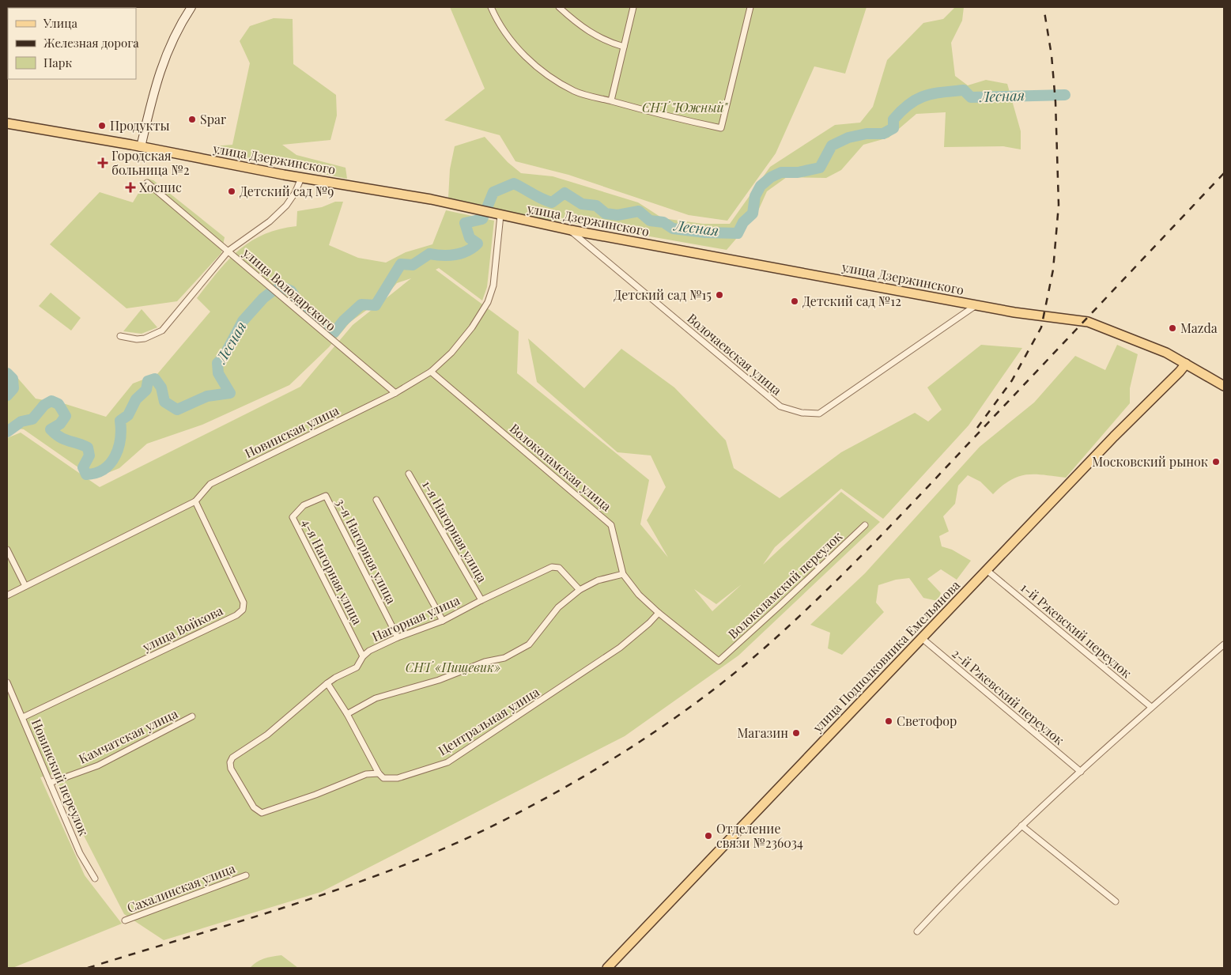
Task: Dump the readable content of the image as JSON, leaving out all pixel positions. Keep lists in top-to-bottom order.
{
  "streets": {
    "main road": ["улица Дзержинского", "улица Подполковника Емельянова"],
    "street": [
      "улица Володарского",
      "Волочаевская улица",
      "Новинская улица",
      "Волоколамская улица",
      "1-я Нагорная улица",
      "3-я Нагорная улица",
      "4-я Нагорная улица",
      "Волоколамский переулок",
      "Нагорная улица",
      "улица Войкова",
      "1-й Ржевский переулок",
      "2-й Ржевский переулок",
      "Центральная улица",
      "Камчатская улица",
      "Новинский переулок",
      "Сахалинская улица"
    ]
  },
  "crossings": [
    ["улица Дзержинского", "Волочаевская улица"],
    ["улица Дзержинского", "Новинская улица"],
    ["улица Дзержинского", "улица Подполковника Емельянова"],
    ["улица Володарского", "Новинская улица"],
    ["Новинская улица", "Волоколамская улица"],
    ["Новинская улица", "улица Войкова"],
    ["Волоколамская улица", "Волоколамский переулок"],
    ["Волоколамская улица", "Центральная улица"],
    ["1-я Нагорная улица", "Нагорная улица"],
    ["3-я Нагорная улица", "4-я Нагорная улица"],
    ["3-я Нагорная улица", "Нагорная улица"],
    ["4-я Нагорная улица", "Нагорная улица"],
    ["Нагорная улица", "Центральная улица"],
    ["улица Войкова", "Новинский переулок"],
    ["1-й Ржевский переулок", "улица Подполковника Емельянова"],
    ["улица Подполковника Емельянова", "2-й Ржевский переулок"],
    ["Камчатская улица", "Новинский переулок"]
  ],
  "water": ["Лесная"],
  "parks": ["СНТ \"Южный\"", "СНТ «Пищевик»"],
  "places": {
    "other": [
      "Spar",
      "Продукты",
      "Детский сад №9",
      "Детский сад №15",
      "Детский сад №12",
      "Mazda",
      "Московский рынок",
      "Светофор",
      "Магазин",
      "Отделение связи №236034"
    ],
    "health": ["Городская больница №2", "Хоспис"]
  },
  "legend": ["Улица", "Железная дорога", "Парк"]
}
